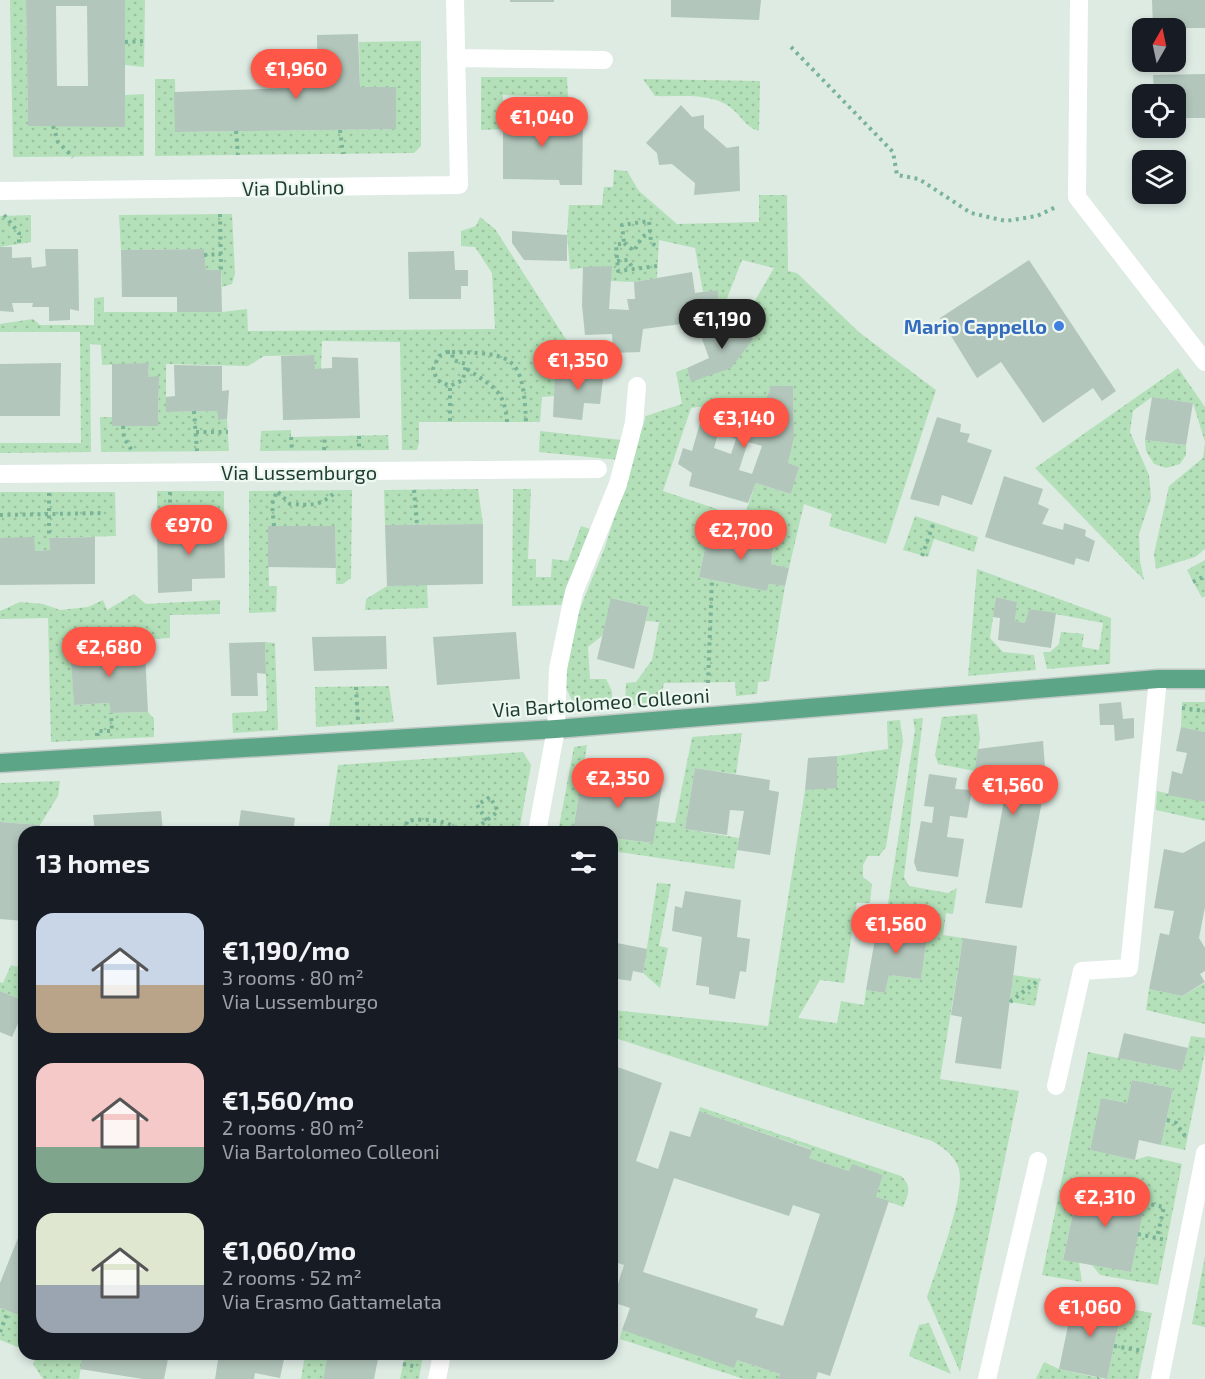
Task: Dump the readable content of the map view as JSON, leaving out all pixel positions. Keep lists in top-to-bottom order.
{
  "streets": {
    "main road": ["Via Bartolomeo Colleoni"],
    "street": ["Via Dublino", "Via Lussemburgo"]
  },
  "places": ["Mario Cappello"],
  "north": "top",
  "page": {
    "price": [
      "€1,960",
      "€1,040",
      "€1,190",
      "€1,350",
      "€3,140",
      "€970",
      "€2,700",
      "€2,680",
      "€2,350",
      "€1,560",
      "€1,560",
      "€2,310",
      "€1,060"
    ],
    "heading": "13 homes",
    "list": [
      {
        "name": "€1,190/mo",
        "note": "3 rooms · 80 m² · Via Lussemburgo"
      },
      {
        "name": "€1,560/mo",
        "note": "2 rooms · 80 m² · Via Bartolomeo Colleoni"
      },
      {
        "name": "€1,060/mo",
        "note": "2 rooms · 52 m² · Via Erasmo Gattamelata"
      }
    ]
  }
}
